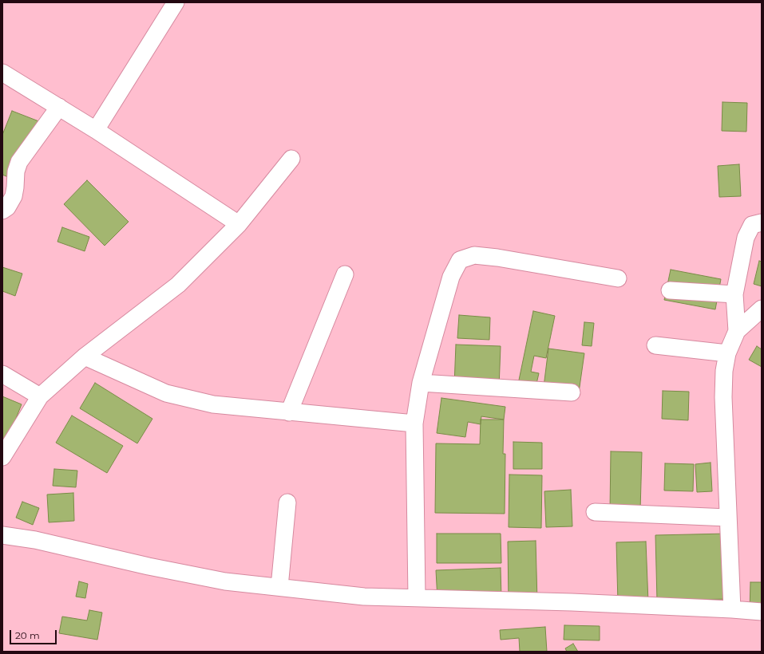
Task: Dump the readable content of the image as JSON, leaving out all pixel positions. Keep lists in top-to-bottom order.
{
  "scale_bar": "20 m"
}
